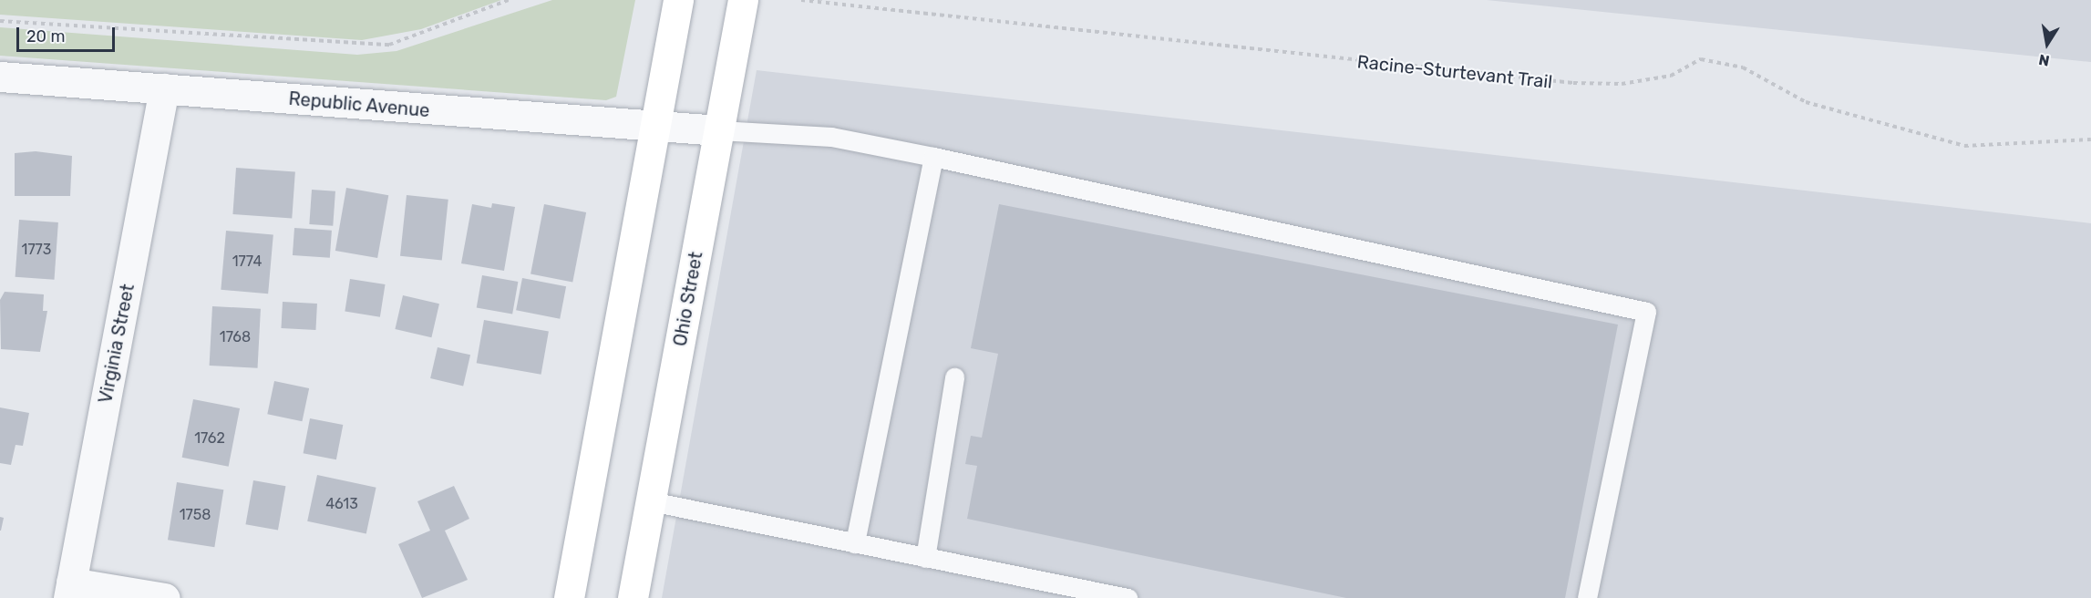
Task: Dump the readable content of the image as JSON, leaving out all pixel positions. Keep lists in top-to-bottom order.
{
  "streets": {
    "street": ["Republic Avenue", "Ohio Street", "Virginia Street"],
    "path": ["Racine-Sturtevant Trail"]
  },
  "crossings": [
    ["Republic Avenue", "Ohio Street"],
    ["Republic Avenue", "Virginia Street"]
  ],
  "house_numbers": [
    "1773",
    "1774",
    "1768",
    "1762",
    "4613",
    "1758"
  ],
  "scale_bar": "20 m",
  "north": "bottom"
}
